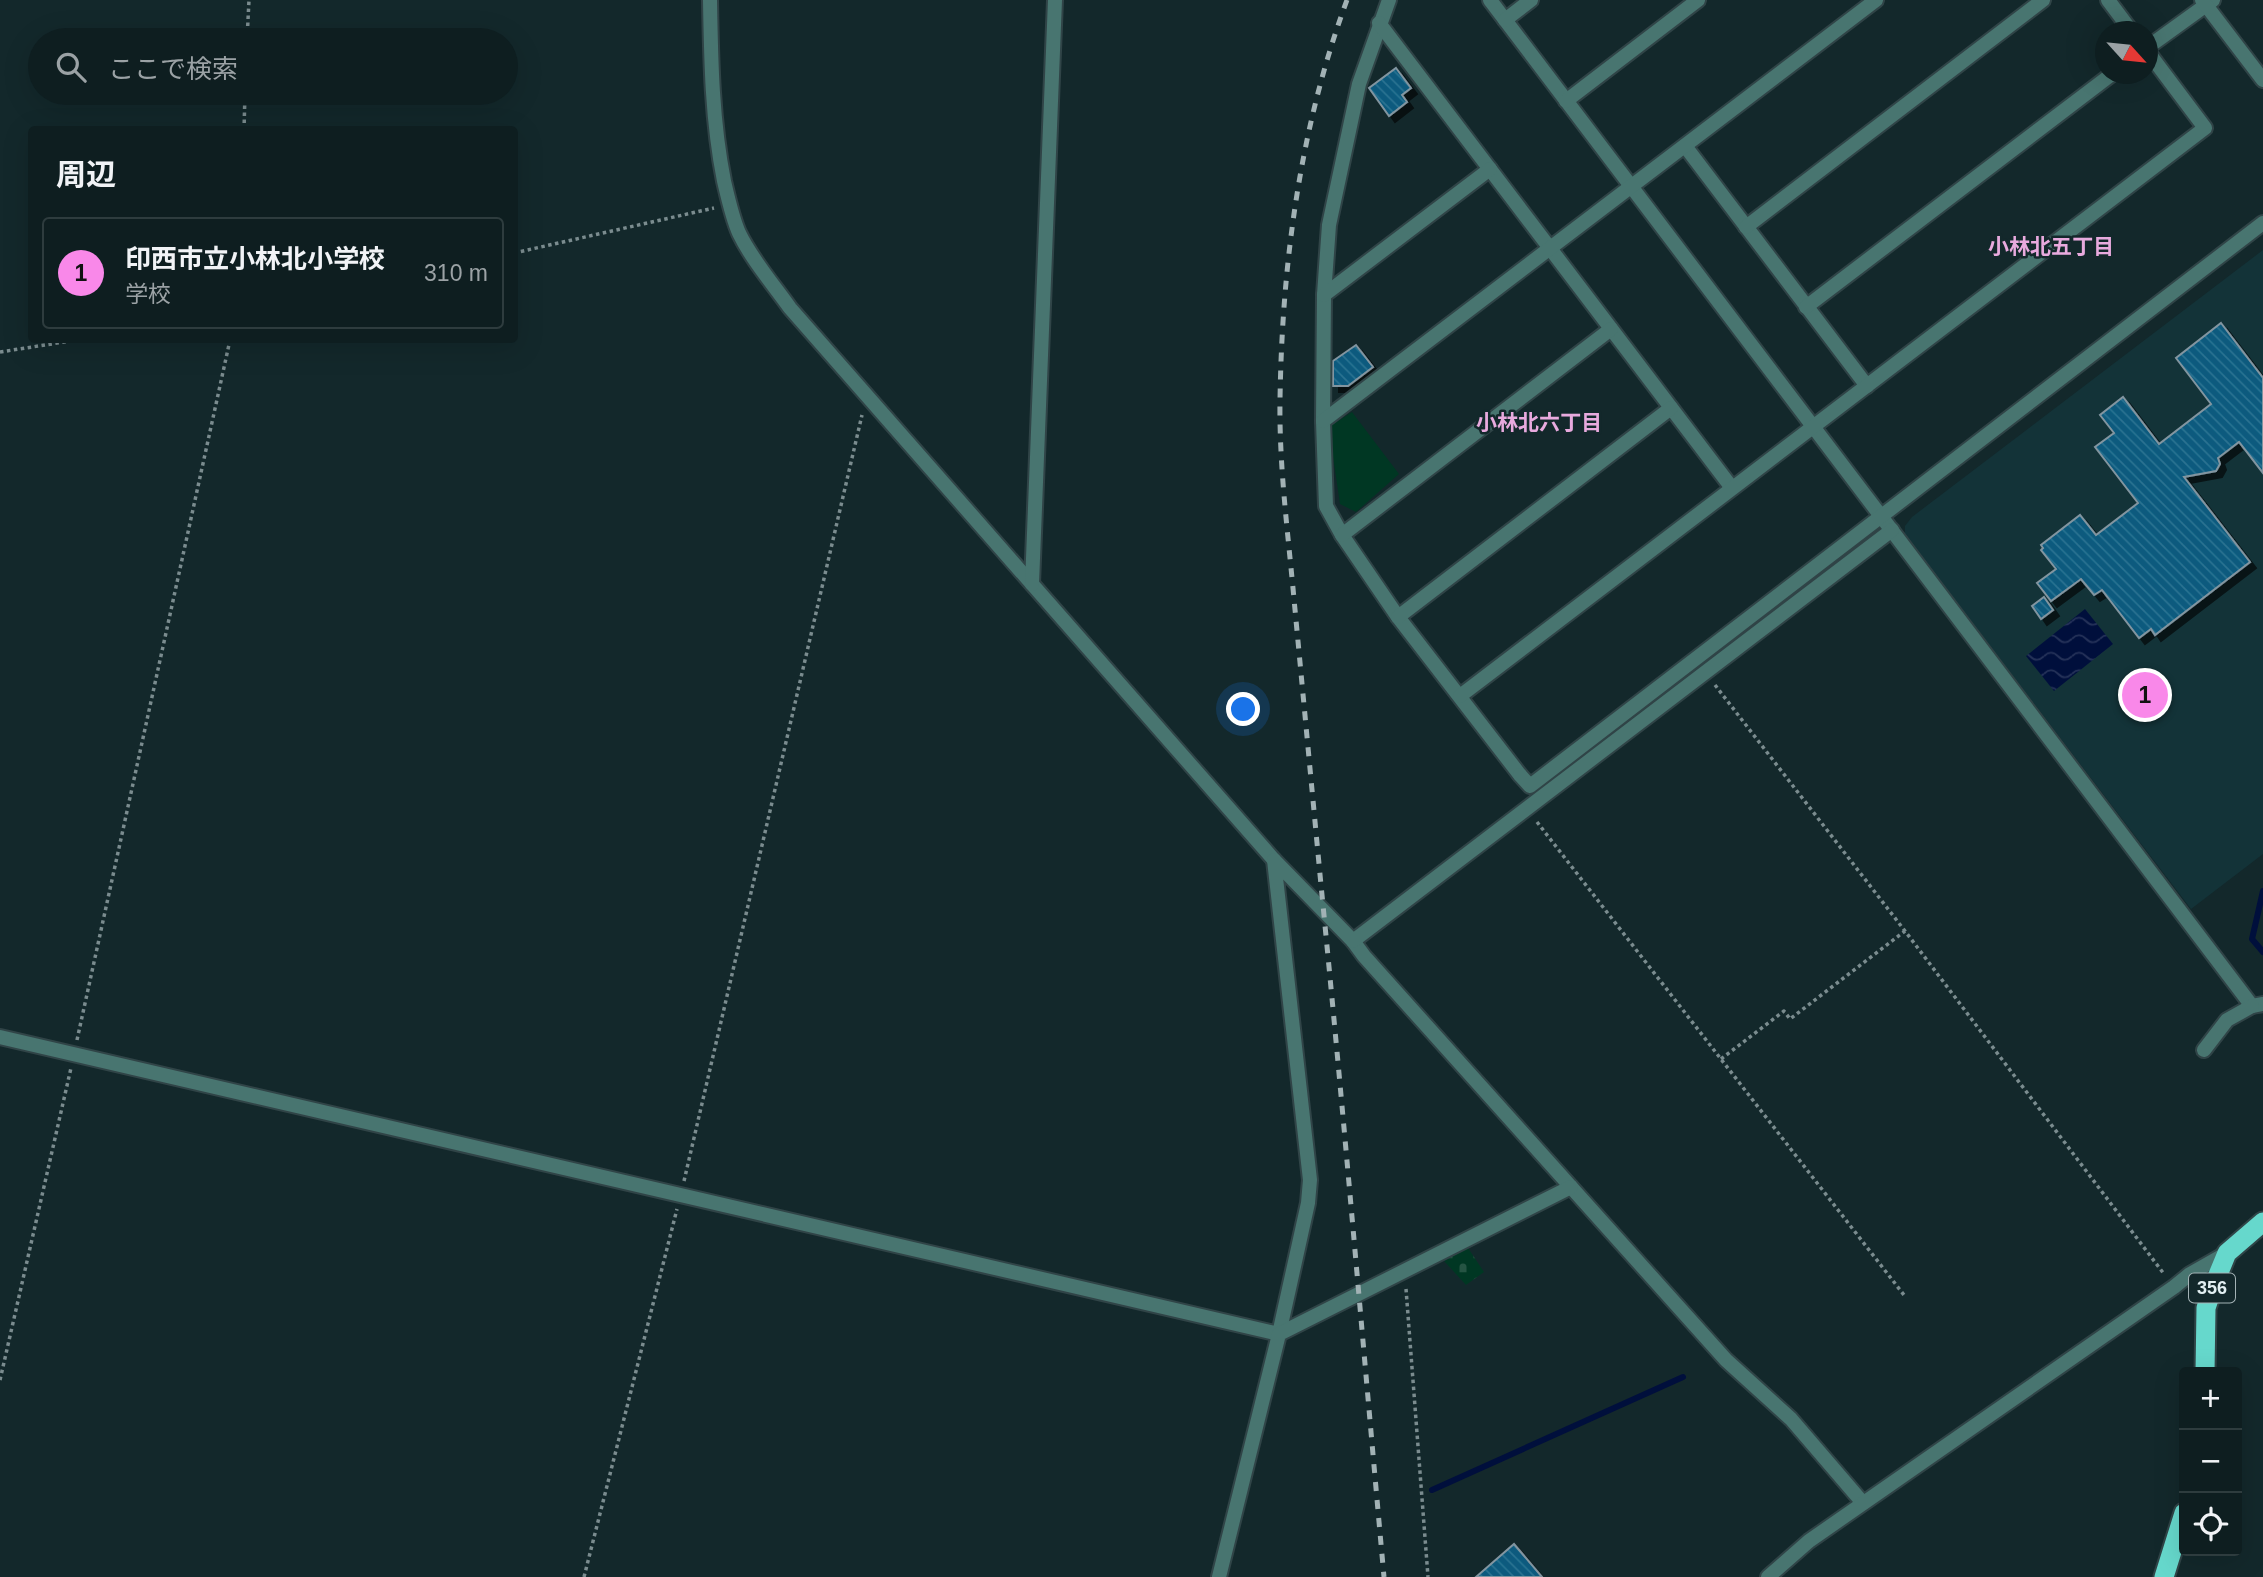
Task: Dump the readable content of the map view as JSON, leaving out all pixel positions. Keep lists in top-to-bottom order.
{
  "streets": {
    "highway": ["356"]
  },
  "districts": ["小林北五丁目", "小林北六丁目"],
  "north": "bottom right",
  "page": {
    "search": "ここで検索",
    "heading": "周辺",
    "list": [
      {
        "mark": "1",
        "name": "印西市立小林北小学校",
        "note": "学校",
        "value": "310 m"
      }
    ],
    "pins": "1",
    "map_buttons": ["+", "−"]
  }
}
